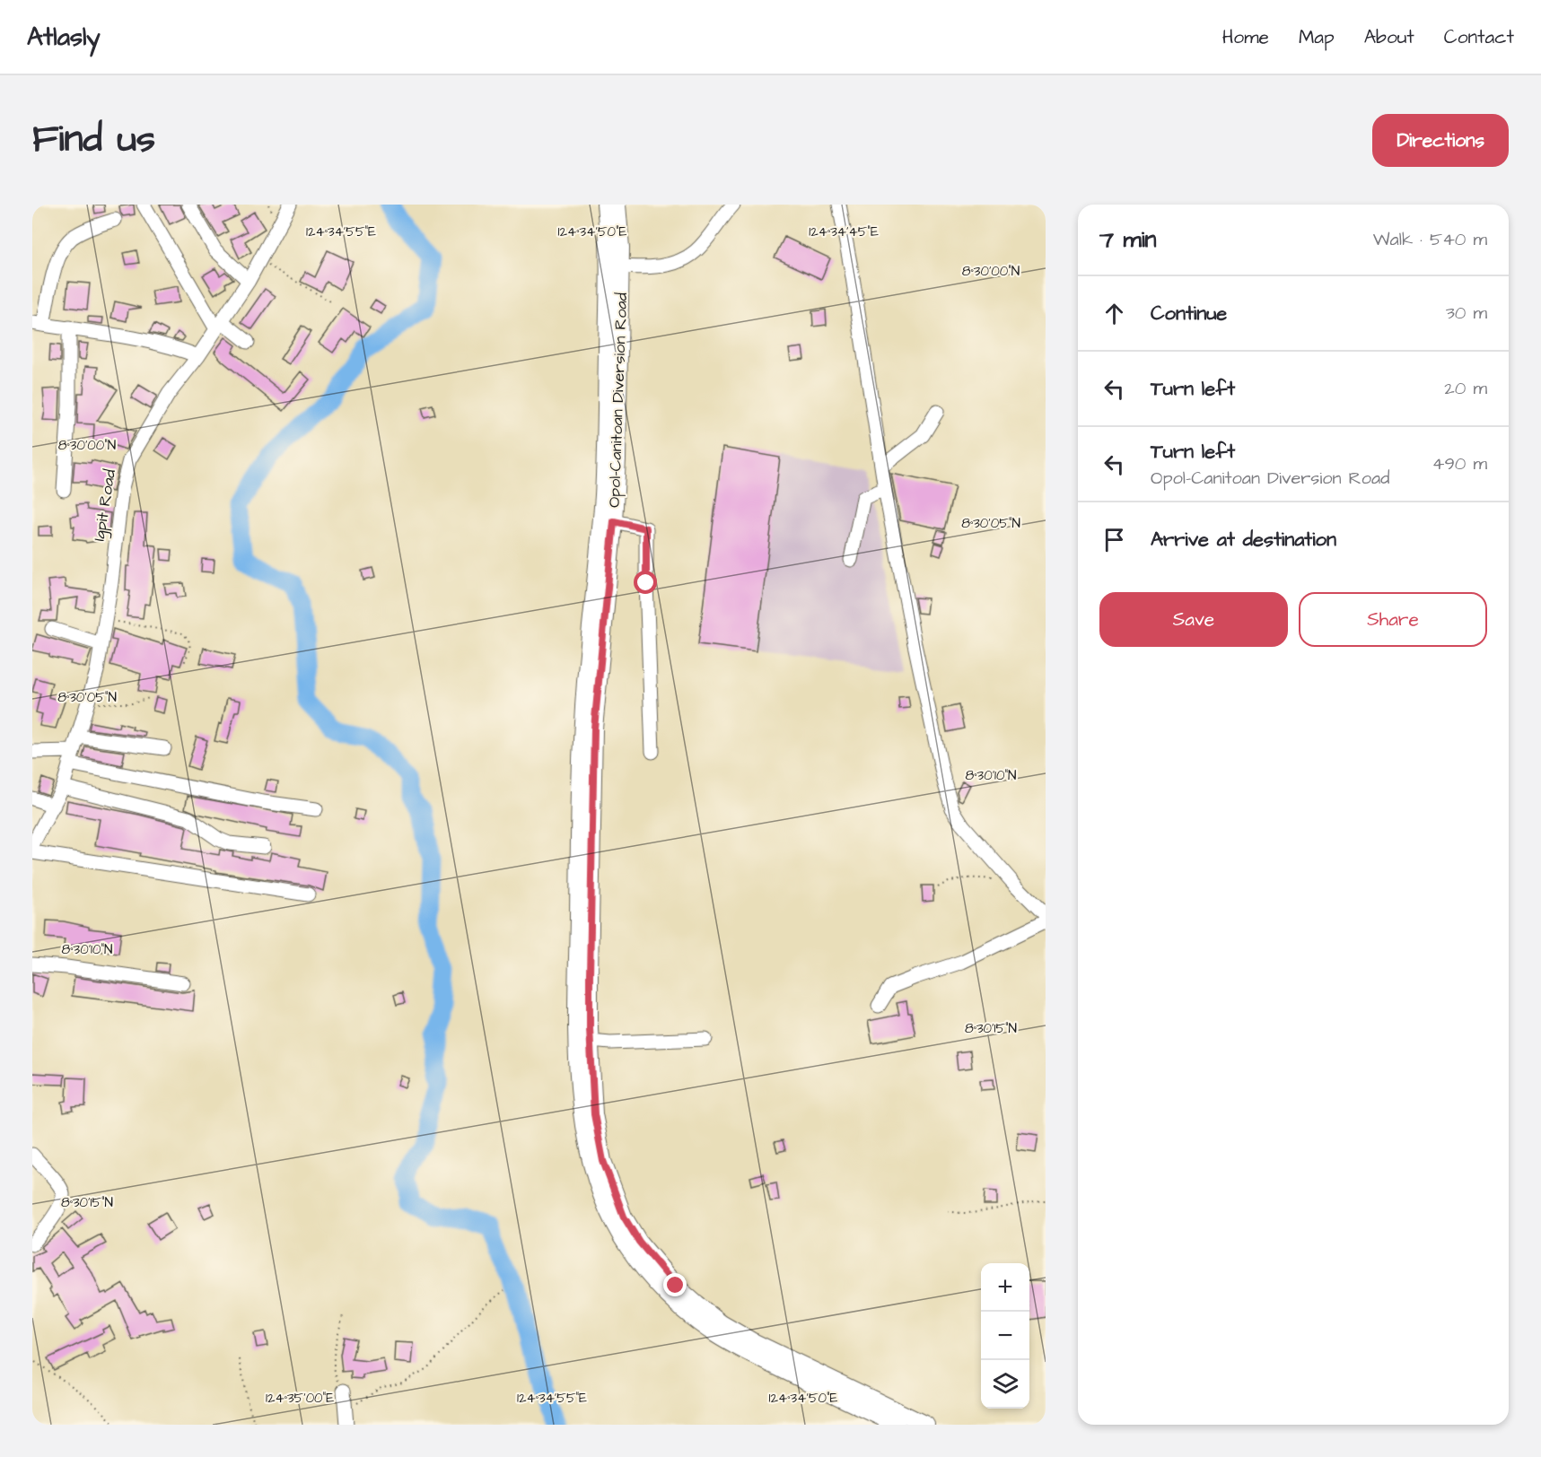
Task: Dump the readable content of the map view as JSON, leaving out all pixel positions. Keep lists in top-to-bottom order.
{
  "streets": {
    "main road": ["Opol-Canitoan Diversion Road"],
    "street": ["Igpit Road"]
  },
  "page": {
    "header": "Atlasly",
    "nav": [
      "Home",
      "Map",
      "About",
      "Contact"
    ],
    "title": "Find us",
    "buttons": [
      "Directions",
      ["Save", "Share"]
    ],
    "heading": ["7 min", "Walk · 540 m"],
    "list": [
      ["Continue", "30 m"],
      ["Turn left", "20 m"],
      ["Turn left", "Opol-Canitoan Diversion Road", "490 m"],
      "Arrive at destination"
    ],
    "map_buttons": ["+", "−"]
  },
  "coordinates": [
    "124°34'55\"E",
    "124°34'50\"E",
    "124°34'45\"E",
    "8°30'00\"N",
    "8°30'05\"N",
    "8°30'10\"N",
    "8°30'15\"N",
    "124°35'00\"E"
  ]
}
